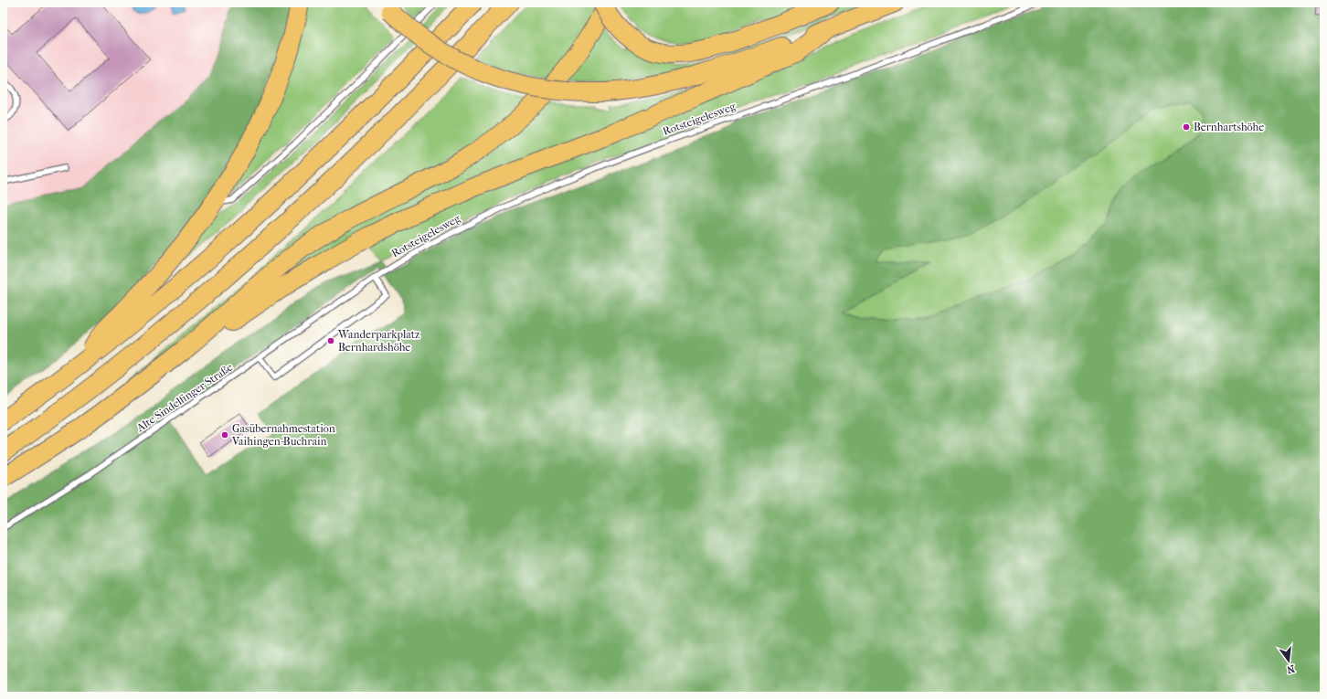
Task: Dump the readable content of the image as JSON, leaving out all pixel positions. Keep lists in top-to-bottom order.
{
  "streets": {
    "lane": ["Rotsteigelesweg", "Alte Sindelfinger Straße"]
  },
  "crossings": [
    ["Rotsteigelesweg", "Alte Sindelfinger Straße"]
  ],
  "places": ["Bernhartshöhe", "Wanderparkplatz Bernhardshöhe", "Gasübernahmestation Vaihingen-Buchrain"],
  "north": "bottom"
}
